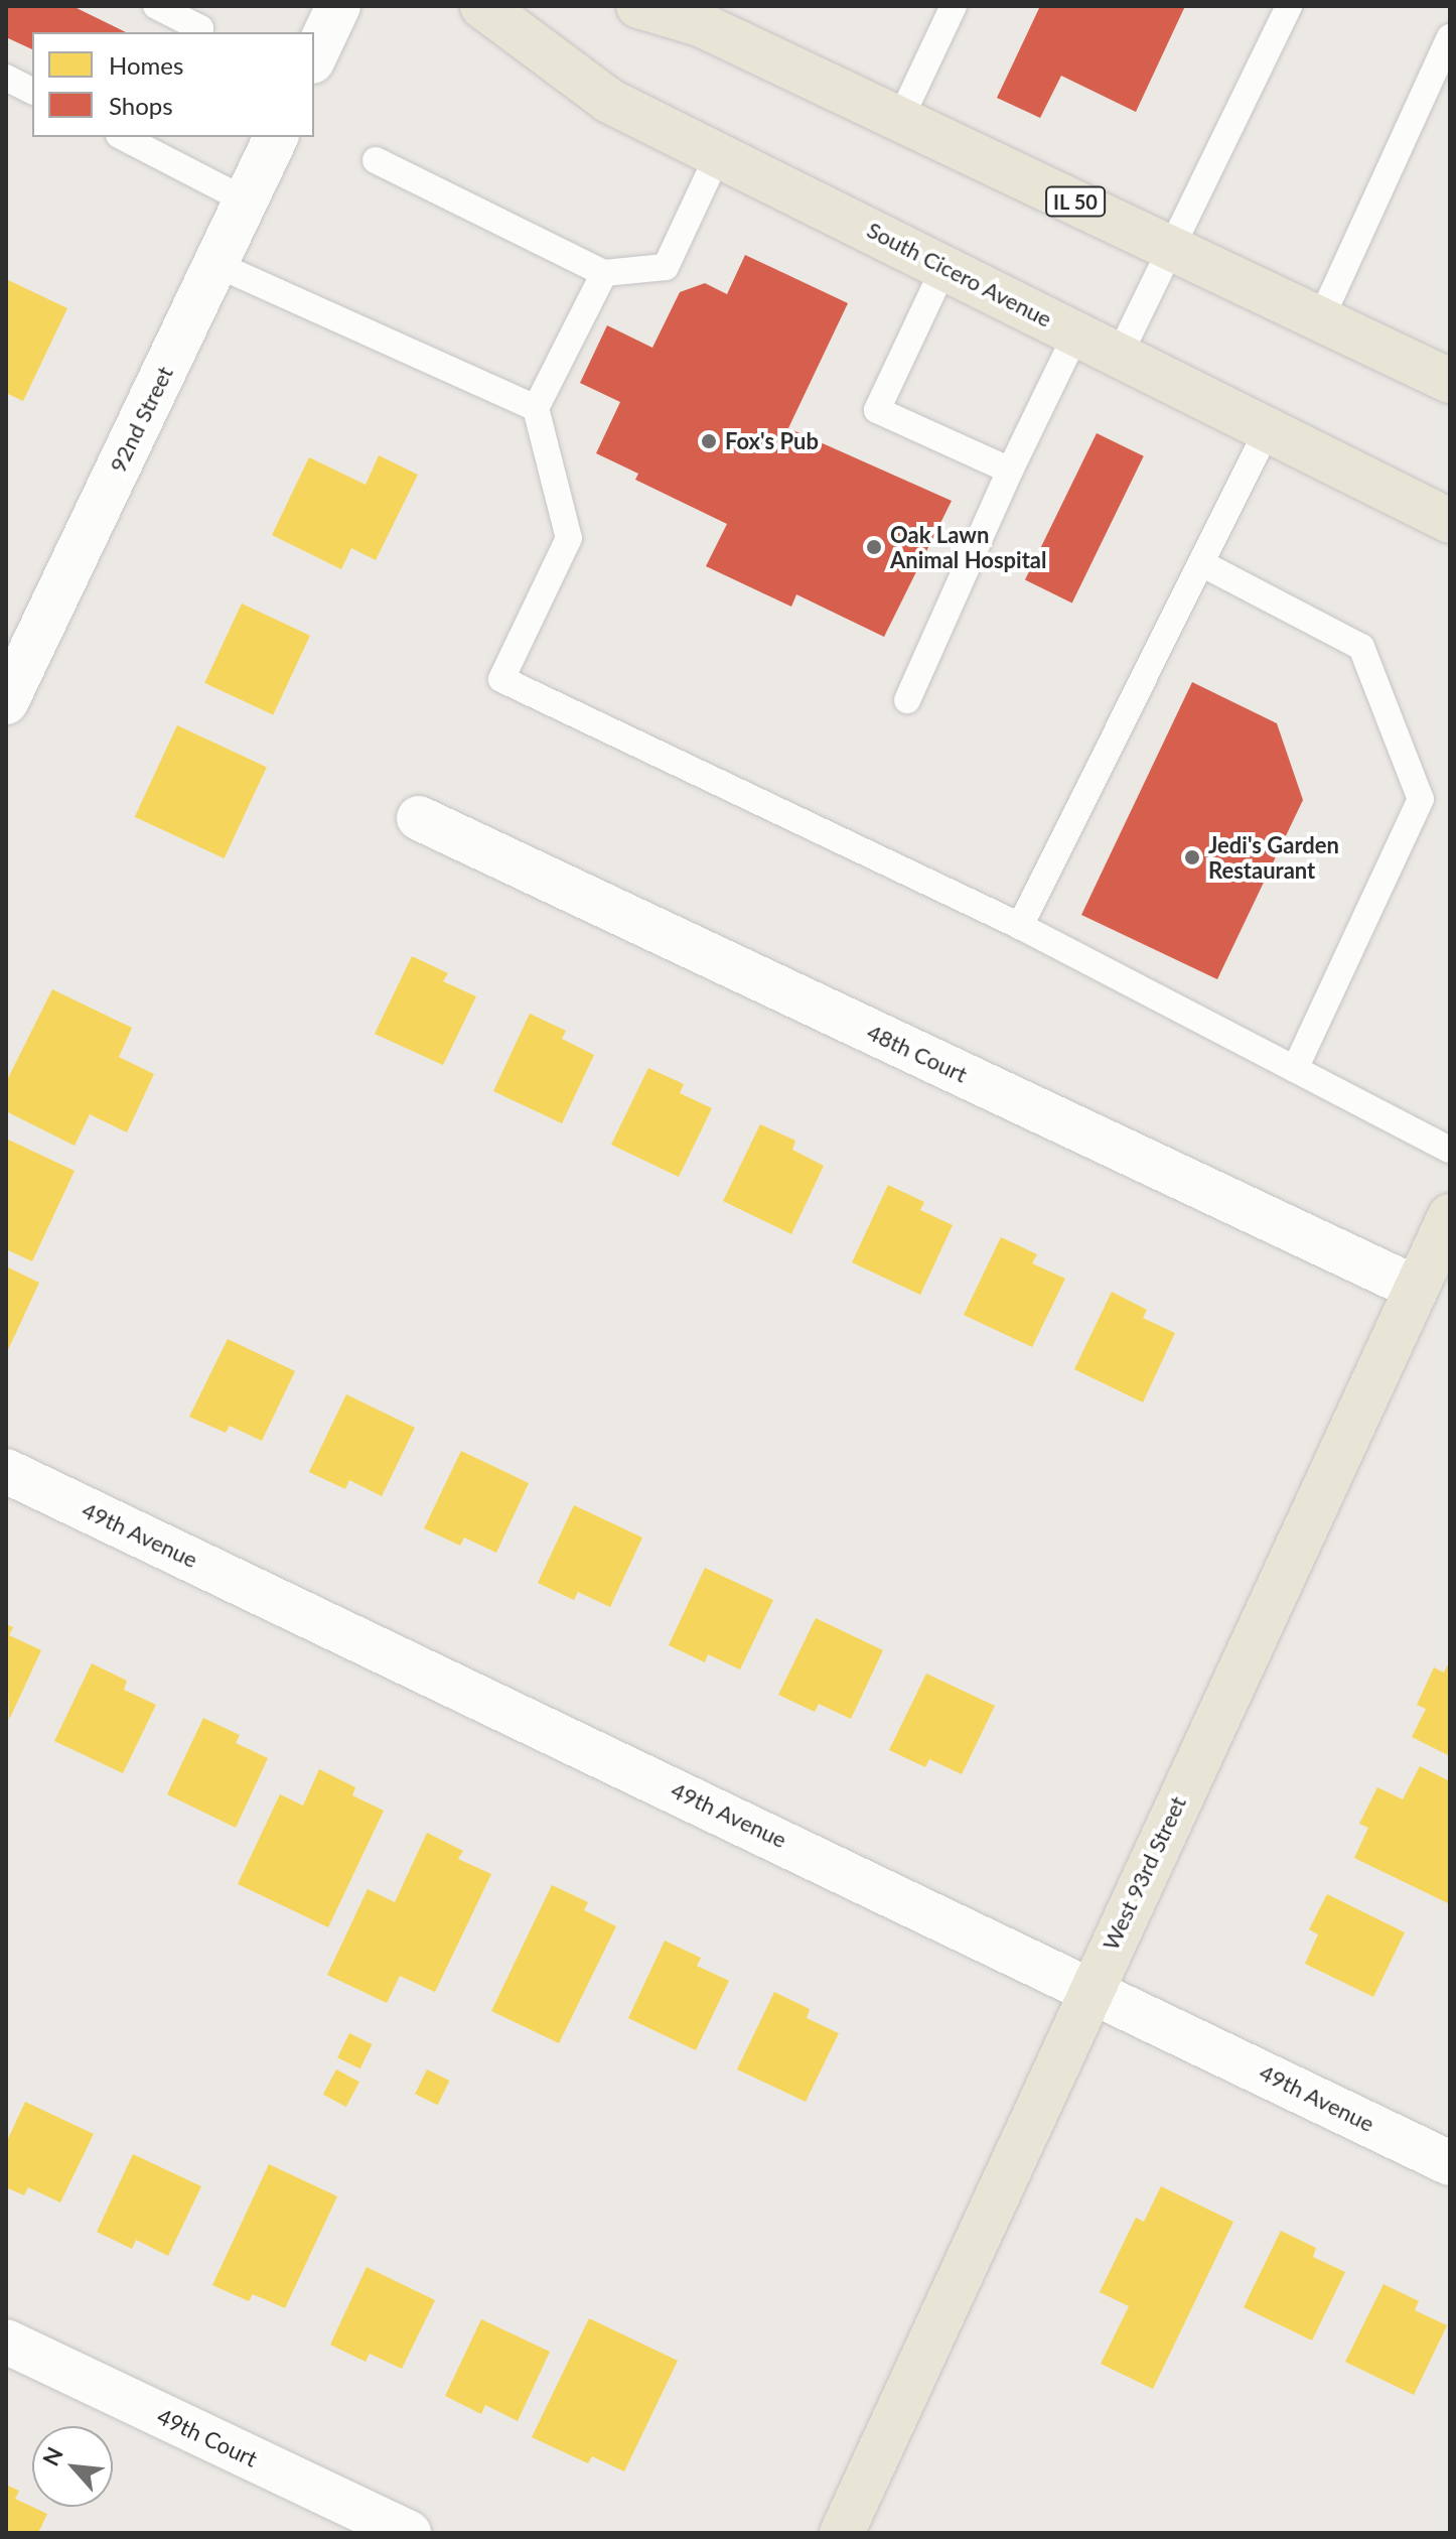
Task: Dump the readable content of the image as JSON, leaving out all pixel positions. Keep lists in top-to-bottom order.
{
  "streets": {
    "main road": ["IL 50", "South Cicero Avenue", "West 93rd Street"],
    "street": [
      "92nd Street",
      "48th Court",
      "49th Avenue",
      "49th Court"
    ]
  },
  "crossings": [
    ["48th Court", "West 93rd Street"],
    ["49th Avenue", "West 93rd Street"]
  ],
  "places": ["Fox's Pub", "Oak Lawn Animal Hospital", "Jedi's Garden Restaurant"],
  "legend": ["Homes", "Shops"],
  "north": "top left"
}
